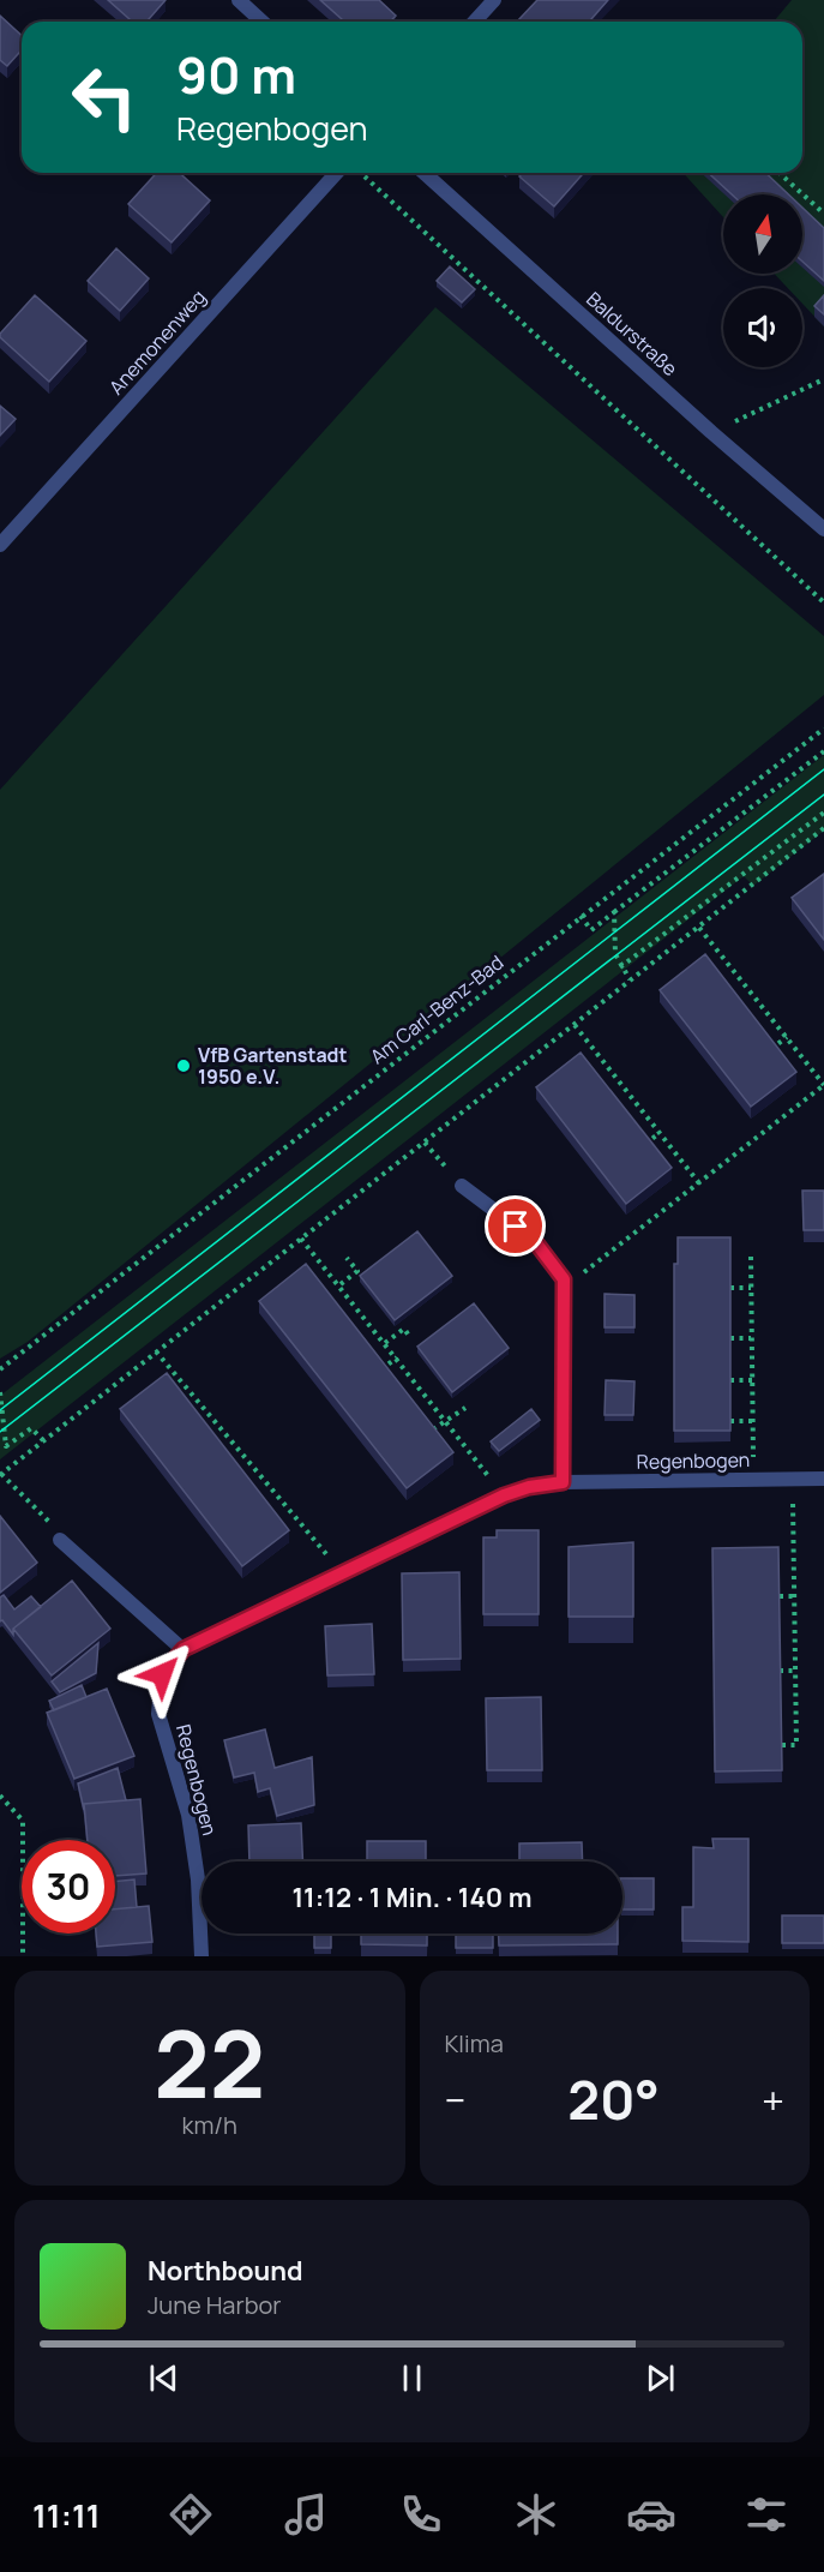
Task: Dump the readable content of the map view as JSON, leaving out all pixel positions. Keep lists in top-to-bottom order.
{
  "streets": {
    "street": ["Baldurstraße", "Anemonenweg", "Regenbogen"],
    "path": ["Am Carl-Benz-Bad"]
  },
  "places": ["VfB Gartenstadt 1950 e.V."],
  "north": "top",
  "page": {
    "turn": ["90 m", "Regenbogen"],
    "limit": "30",
    "trip": "11:12 · 1 Min. · 140 m",
    "tile": [
      ["22", "km/h"],
      "Klima"
    ],
    "heat": ["−", "20°", "+"],
    "song": ["Northbound", "June Harbor"],
    "tabs": "11:11"
  }
}
